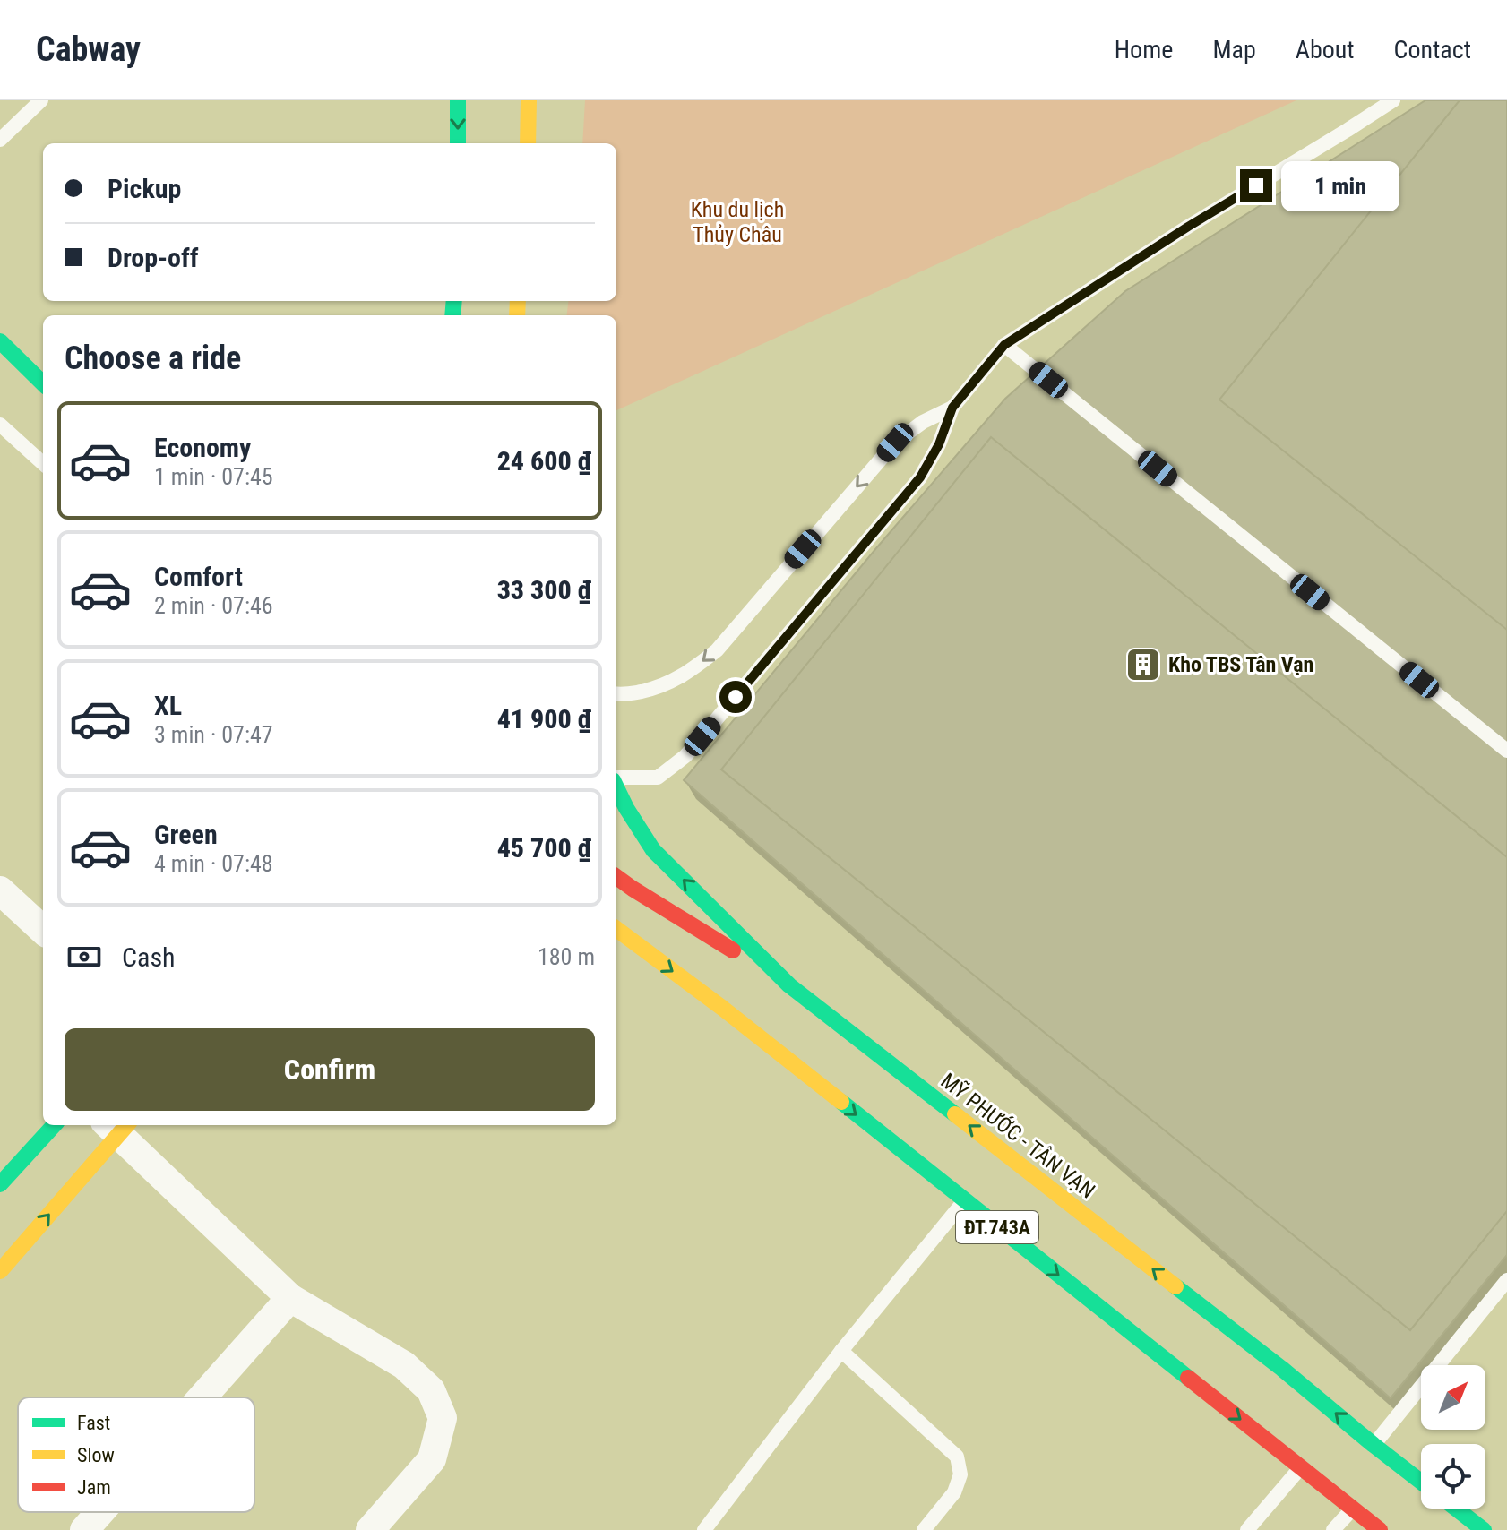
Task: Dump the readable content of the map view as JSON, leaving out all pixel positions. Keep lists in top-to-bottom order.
{
  "streets": {
    "main road": ["MỸ PHƯỚC - TÂN VẠN", "ĐT.743A"]
  },
  "crossings": [
    ["MỸ PHƯỚC - TÂN VẠN", "ĐT.743A"]
  ],
  "parks": ["Khu du lịch Thủy Châu"],
  "places": {
    "building": ["Kho TBS Tân Vạn"]
  },
  "legend": ["Fast", "Slow", "Jam"],
  "north": "top right",
  "page": {
    "header": "Cabway",
    "nav": [
      "Home",
      "Map",
      "About",
      "Contact"
    ],
    "banner": ["Pickup", "Drop-off"],
    "bubble": "1 min",
    "heading": "Choose a ride",
    "list": [
      {
        "name": "Economy",
        "note": "1 min · 07:45",
        "value": "24 600 ₫"
      },
      {
        "name": "Comfort",
        "note": "2 min · 07:46",
        "value": "33 300 ₫"
      },
      {
        "name": "XL",
        "note": "3 min · 07:47",
        "value": "41 900 ₫"
      },
      {
        "name": "Green",
        "note": "4 min · 07:48",
        "value": "45 700 ₫"
      }
    ],
    "pay": ["Cash", "180 m"],
    "buttons": "Confirm"
  }
}
